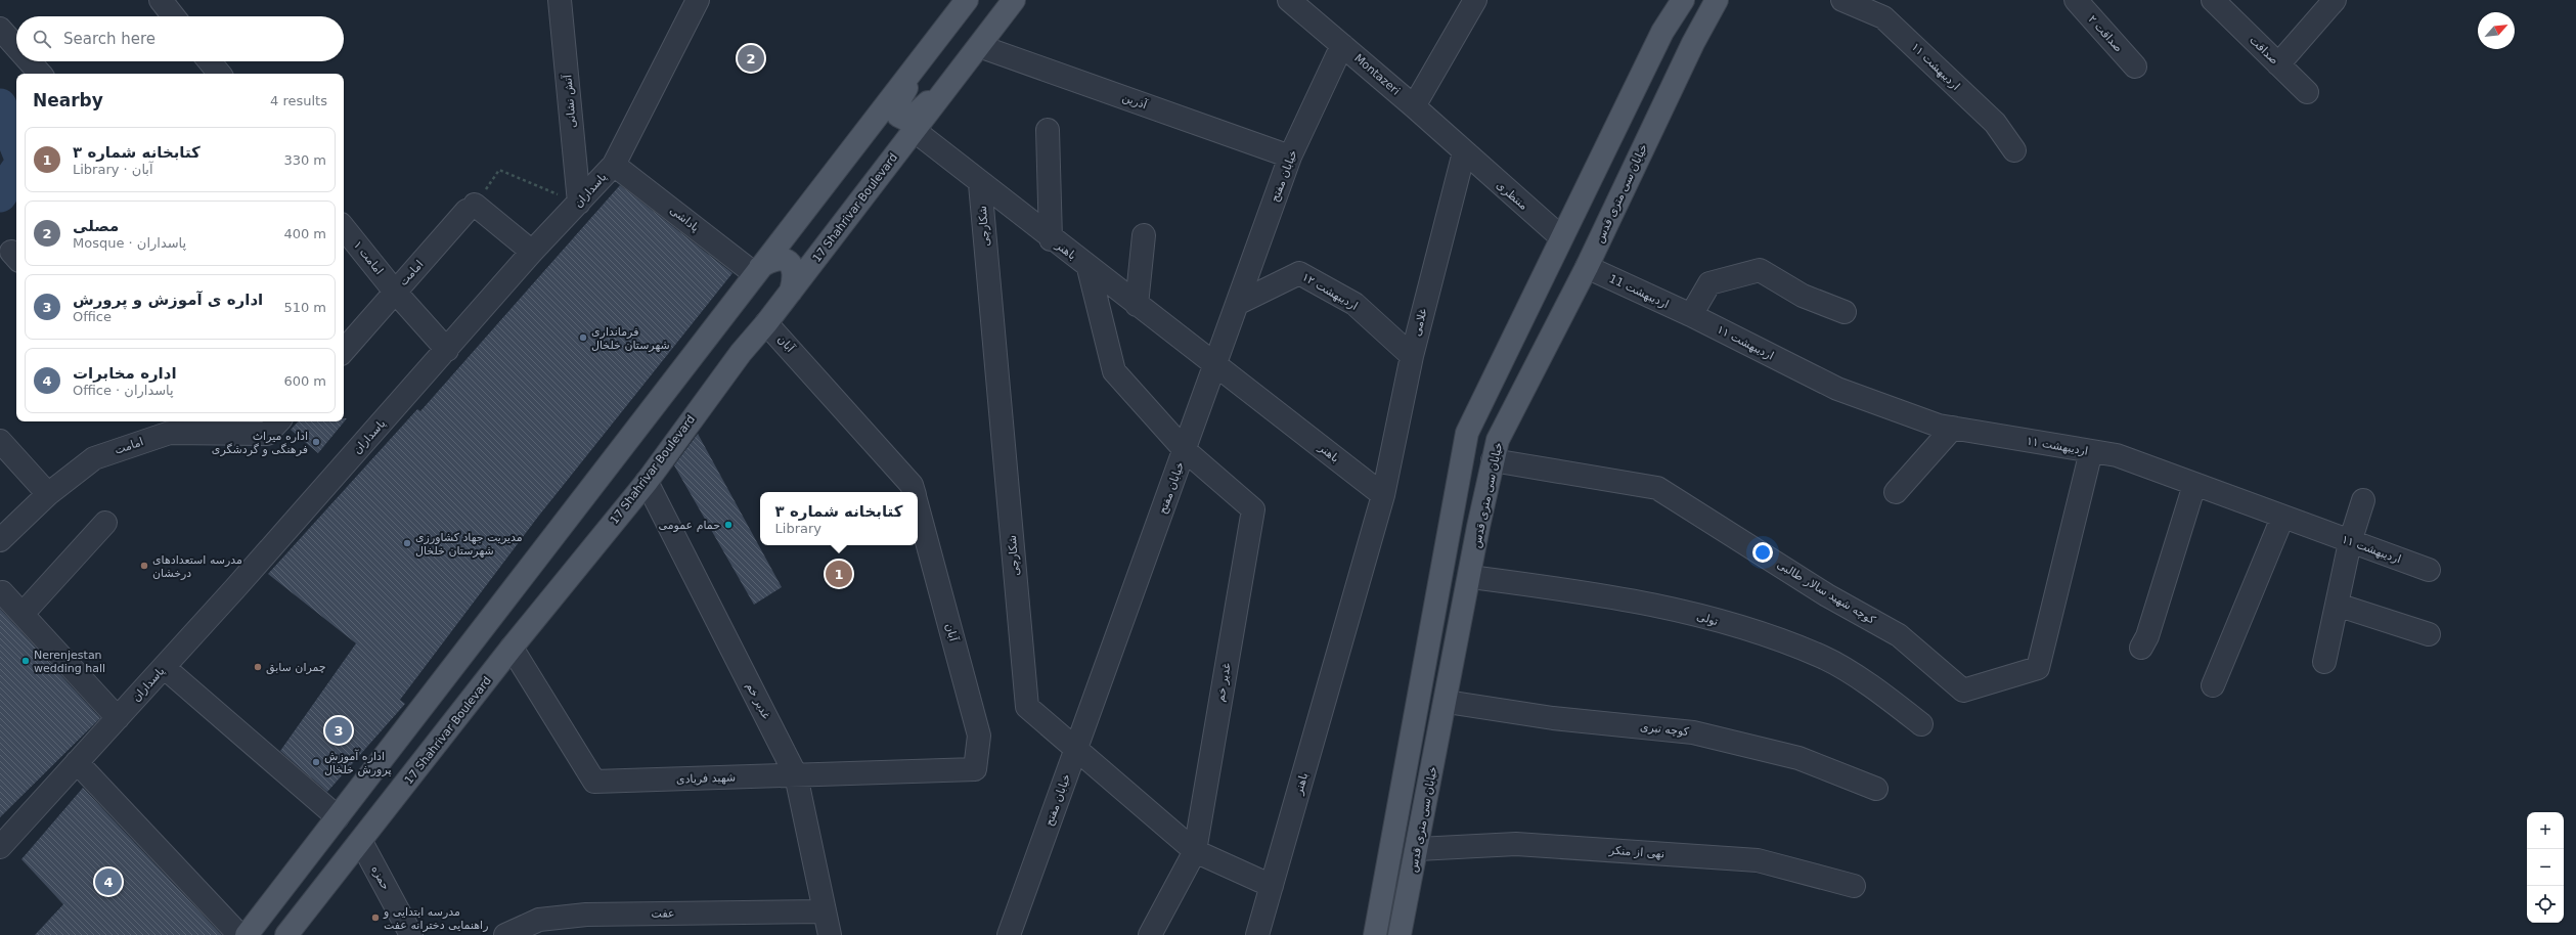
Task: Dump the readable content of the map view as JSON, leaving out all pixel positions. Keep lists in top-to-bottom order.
{
  "streets": {
    "main road": ["خیابان سی متری قدس", "17 Shahrivar Boulevard"],
    "street": [
      "صداقت ۲",
      "صداقت",
      "۱۱ اردیبهشت",
      "Montazeri",
      "آتش نشانی",
      "آذرین",
      "خیابان مفتح",
      "پاسداران",
      "منتظری",
      "پاداشی",
      "شکارچی",
      "باهنر",
      "امامت ۱",
      "امامت",
      "۱۲ اردیبهشت",
      "11 اردیبهشت",
      "غلامی",
      "آبان",
      "کوچه شهید سالار طالبی",
      "تولی",
      "غدیر خم",
      "کوچه تبری",
      "شهید فریادی",
      "نهی از منکر",
      "حمزه",
      "عفت"
    ]
  },
  "crossings": [
    ["۱۱ اردیبهشت", "11 اردیبهشت"],
    ["۱۱ اردیبهشت", "کوچه شهید سالار طالبی"],
    ["Montazeri", "خیابان مفتح"],
    ["Montazeri", "منتظری"],
    ["Montazeri", "غلامی"],
    ["آتش نشانی", "پاسداران"],
    ["آذرین", "خیابان مفتح"],
    ["آذرین", "17 Shahrivar Boulevard"],
    ["خیابان مفتح", "شکارچی"],
    ["خیابان مفتح", "باهنر"],
    ["خیابان مفتح", "۱۲ اردیبهشت"],
    ["خیابان مفتح", "غدیر خم"],
    ["پاسداران", "پاداشی"],
    ["پاسداران", "امامت ۱"],
    ["خیابان سی متری قدس", "11 اردیبهشت"],
    ["خیابان سی متری قدس", "کوچه شهید سالار طالبی"],
    ["خیابان سی متری قدس", "تولی"],
    ["خیابان سی متری قدس", "کوچه تبری"],
    ["خیابان سی متری قدس", "نهی از منکر"],
    ["منتظری", "غلامی"],
    ["17 Shahrivar Boulevard", "باهنر"],
    ["17 Shahrivar Boulevard", "آبان"],
    ["17 Shahrivar Boulevard", "غدیر خم"],
    ["17 Shahrivar Boulevard", "شهید فریادی"],
    ["17 Shahrivar Boulevard", "حمزه"],
    ["شکارچی", "باهنر"],
    ["شکارچی", "غدیر خم"],
    ["باهنر", "غلامی"],
    ["امامت ۱", "امامت"],
    ["۱۲ اردیبهشت", "غلامی"],
    ["آبان", "شهید فریادی"],
    ["غدیر خم", "شهید فریادی"],
    ["غدیر خم", "عفت"]
  ],
  "places": [
    "فرمانداری شهرستان خلخال",
    "اداره میراث فرهنگی و گردشگری",
    "حمام عمومی",
    "مدیریت جهاد کشاورزی شهرستان خلخال",
    "مدرسه استعدادهای درخشان",
    "Nerenjestan wedding hall",
    "چمران سابق",
    "اداره آموزش پرورش خلخال",
    "مدرسه ابتدایی و راهنمایی دخترانه عفت"
  ],
  "north": "top right",
  "page": {
    "search": "Search here",
    "pins": [
      "2",
      "1",
      "3",
      "4"
    ],
    "heading": ["Nearby", "4 results"],
    "list": [
      {
        "mark": "1",
        "name": "کتابخانه شماره ۳",
        "note": "Library · آبان",
        "value": "330 m"
      },
      {
        "mark": "2",
        "name": "مصلی",
        "note": "Mosque · پاسداران",
        "value": "400 m"
      },
      {
        "mark": "3",
        "name": "اداره ی آموزش و پرورش",
        "note": "Office",
        "value": "510 m"
      },
      {
        "mark": "4",
        "name": "اداره مخابرات",
        "note": "Office · پاسداران",
        "value": "600 m"
      }
    ],
    "popup": ["کتابخانه شماره ۳", "Library"],
    "map_buttons": ["+", "−"]
  }
}
